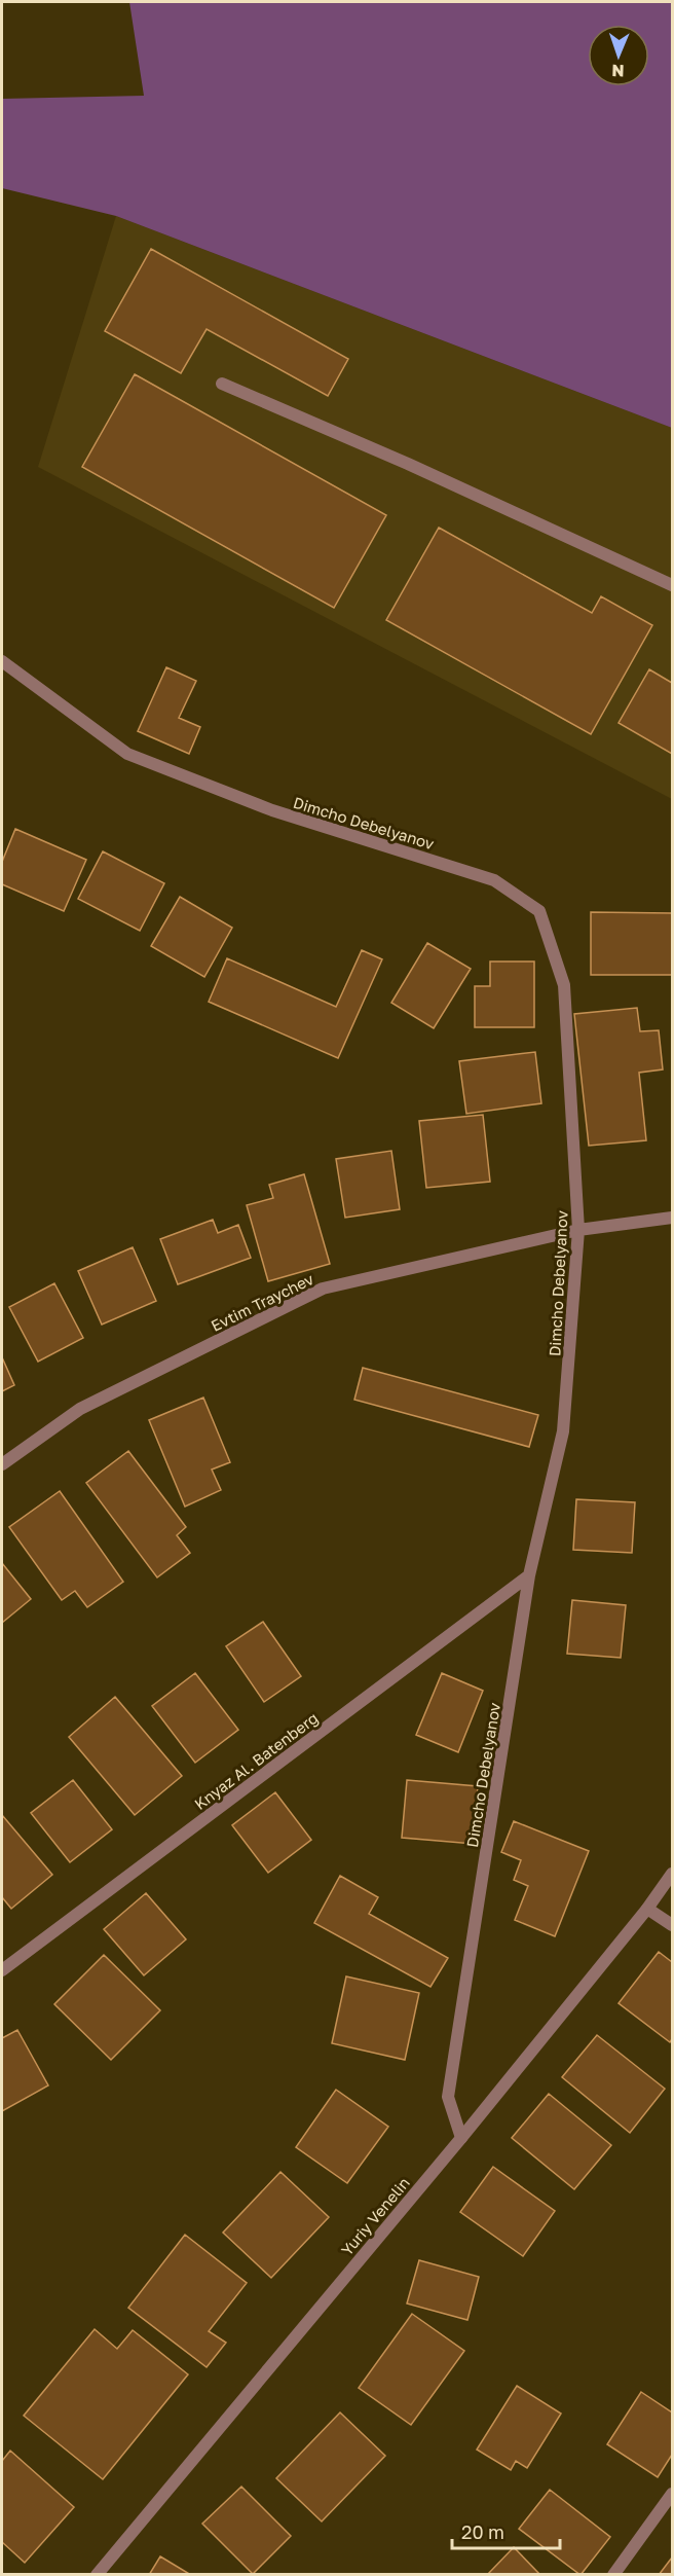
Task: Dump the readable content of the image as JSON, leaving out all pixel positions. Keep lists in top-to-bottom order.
{
  "streets": {
    "street": [
      "Dimcho Debelyanov",
      "Evtim Traychev",
      "Knyaz Al. Batenberg",
      "Yuriy Venelin"
    ]
  },
  "crossings": [
    ["Dimcho Debelyanov", "Evtim Traychev"],
    ["Dimcho Debelyanov", "Knyaz Al. Batenberg"],
    ["Dimcho Debelyanov", "Yuriy Venelin"]
  ],
  "scale_bar": "20 m",
  "north": "bottom"
}
